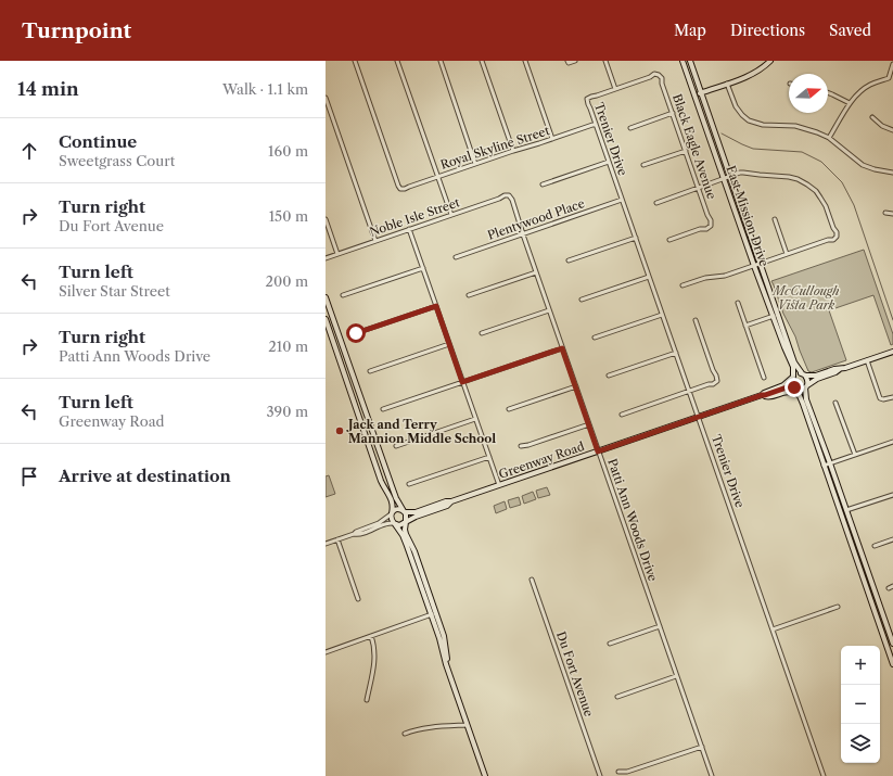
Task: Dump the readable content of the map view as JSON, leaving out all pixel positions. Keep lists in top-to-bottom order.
{
  "streets": {
    "street": [
      "Trenier Drive",
      "Black Eagle Avenue",
      "Royal Skyline Street",
      "East Mission Drive",
      "Noble Isle Street",
      "Plentywood Place",
      "Greenway Road",
      "Patti Ann Woods Drive",
      "Du Fort Avenue"
    ]
  },
  "crossings": [
    ["Trenier Drive", "Black Eagle Avenue"],
    ["Trenier Drive", "Royal Skyline Street"],
    ["Trenier Drive", "Plentywood Place"],
    ["Trenier Drive", "Greenway Road"],
    ["East Mission Drive", "Greenway Road"],
    ["Noble Isle Street", "Patti Ann Woods Drive"],
    ["Plentywood Place", "Patti Ann Woods Drive"],
    ["Greenway Road", "Patti Ann Woods Drive"]
  ],
  "parks": ["McCullough Vista Park"],
  "places": ["Jack and Terry Mannion Middle School"],
  "north": "right",
  "page": {
    "header": "Turnpoint",
    "nav": ["Map", "Directions", "Saved"],
    "heading": ["14 min", "Walk · 1.1 km"],
    "list": [
      ["Continue", "Sweetgrass Court", "160 m"],
      ["Turn right", "Du Fort Avenue", "150 m"],
      ["Turn left", "Silver Star Street", "200 m"],
      ["Turn right", "Patti Ann Woods Drive", "210 m"],
      ["Turn left", "Greenway Road", "390 m"],
      "Arrive at destination"
    ],
    "map_buttons": ["+", "−"]
  }
}
